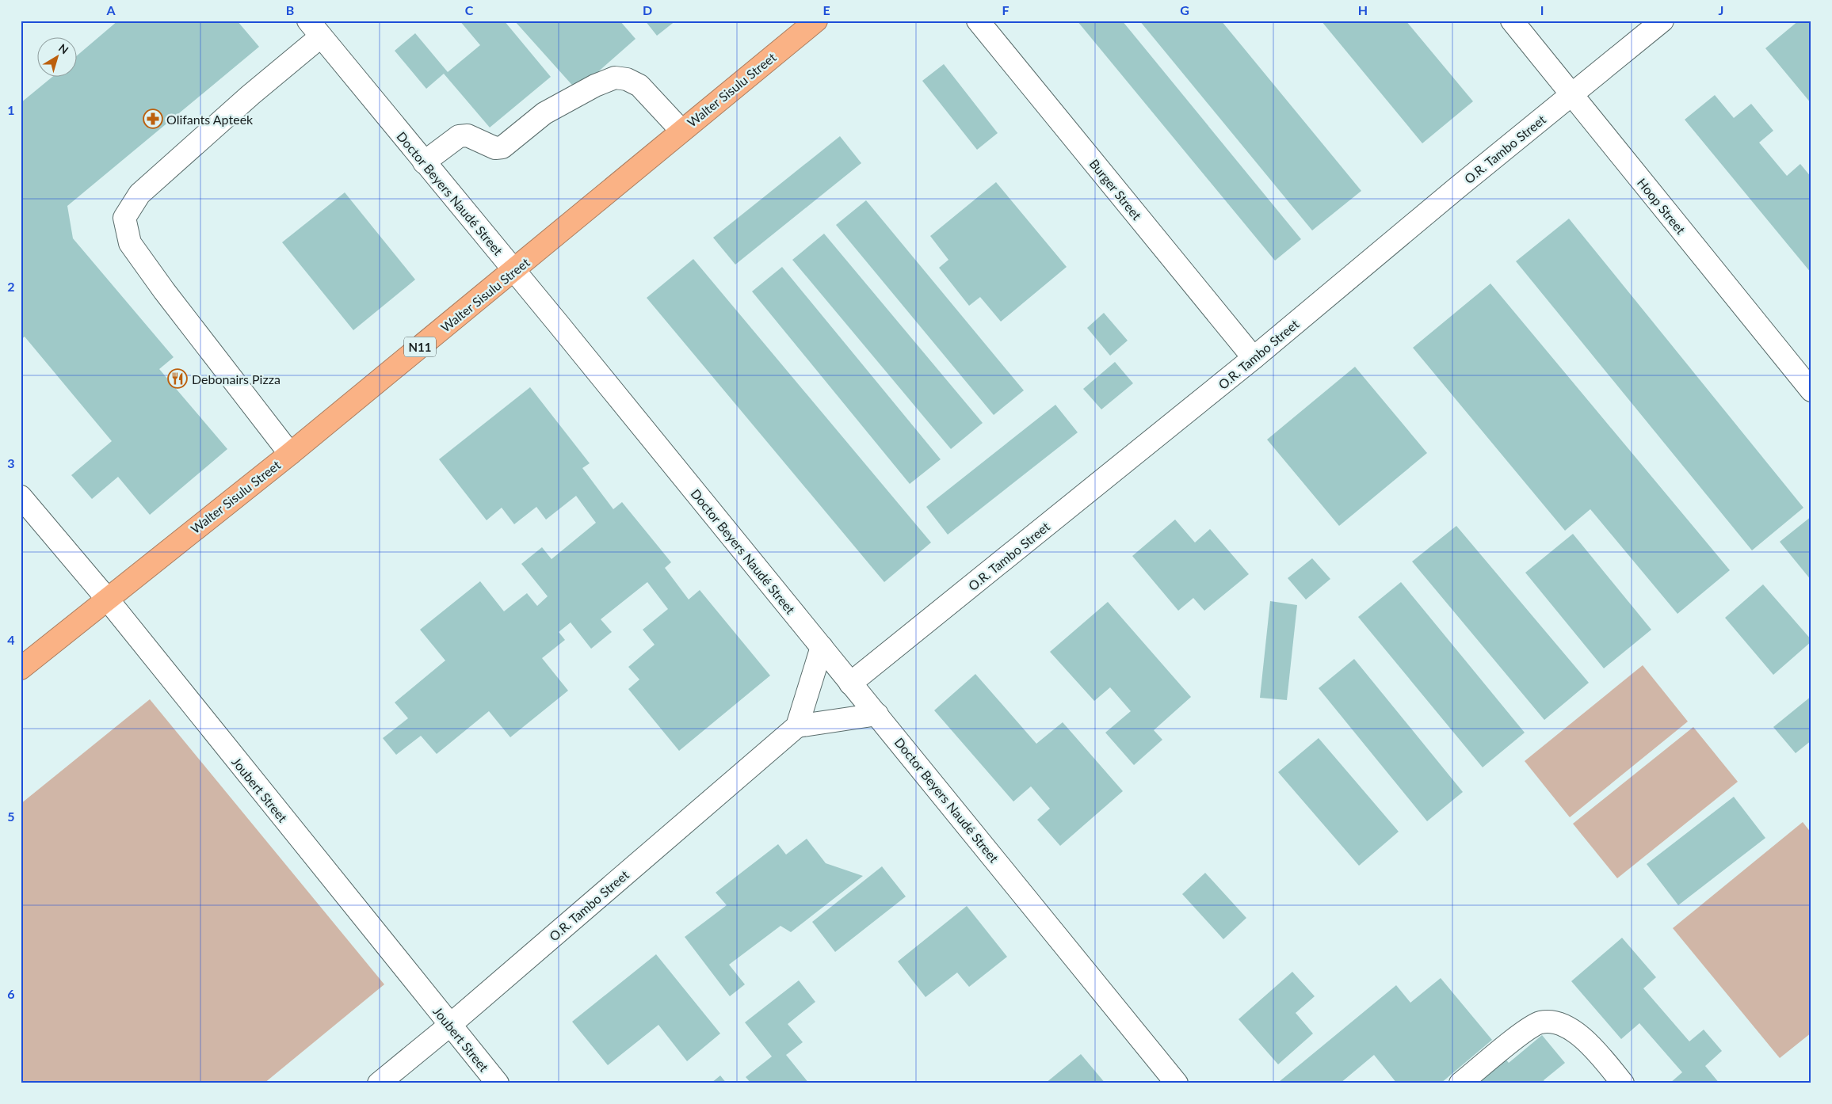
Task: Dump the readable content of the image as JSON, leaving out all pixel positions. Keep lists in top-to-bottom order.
{
  "streets": {
    "highway": ["Walter Sisulu Street", "N11"],
    "street": [
      "O.R. Tambo Street",
      "Burger Street",
      "Doctor Beyers Naudé Street",
      "Hoop Street",
      "Joubert Street"
    ]
  },
  "crossings": [
    ["Walter Sisulu Street", "Doctor Beyers Naudé Street"],
    ["Walter Sisulu Street", "Joubert Street"],
    ["O.R. Tambo Street", "Burger Street"],
    ["O.R. Tambo Street", "Doctor Beyers Naudé Street"],
    ["O.R. Tambo Street", "Hoop Street"],
    ["O.R. Tambo Street", "Joubert Street"]
  ],
  "places": {
    "pharmacy": ["Olifants Apteek"],
    "restaurant": ["Debonairs Pizza"]
  },
  "north": "top right",
  "grid": {
    "columns": [
      "A",
      "B",
      "C",
      "D",
      "E",
      "F",
      "G",
      "H",
      "I",
      "J"
    ],
    "rows": [
      "1",
      "2",
      "3",
      "4",
      "5",
      "6"
    ]
  }
}
